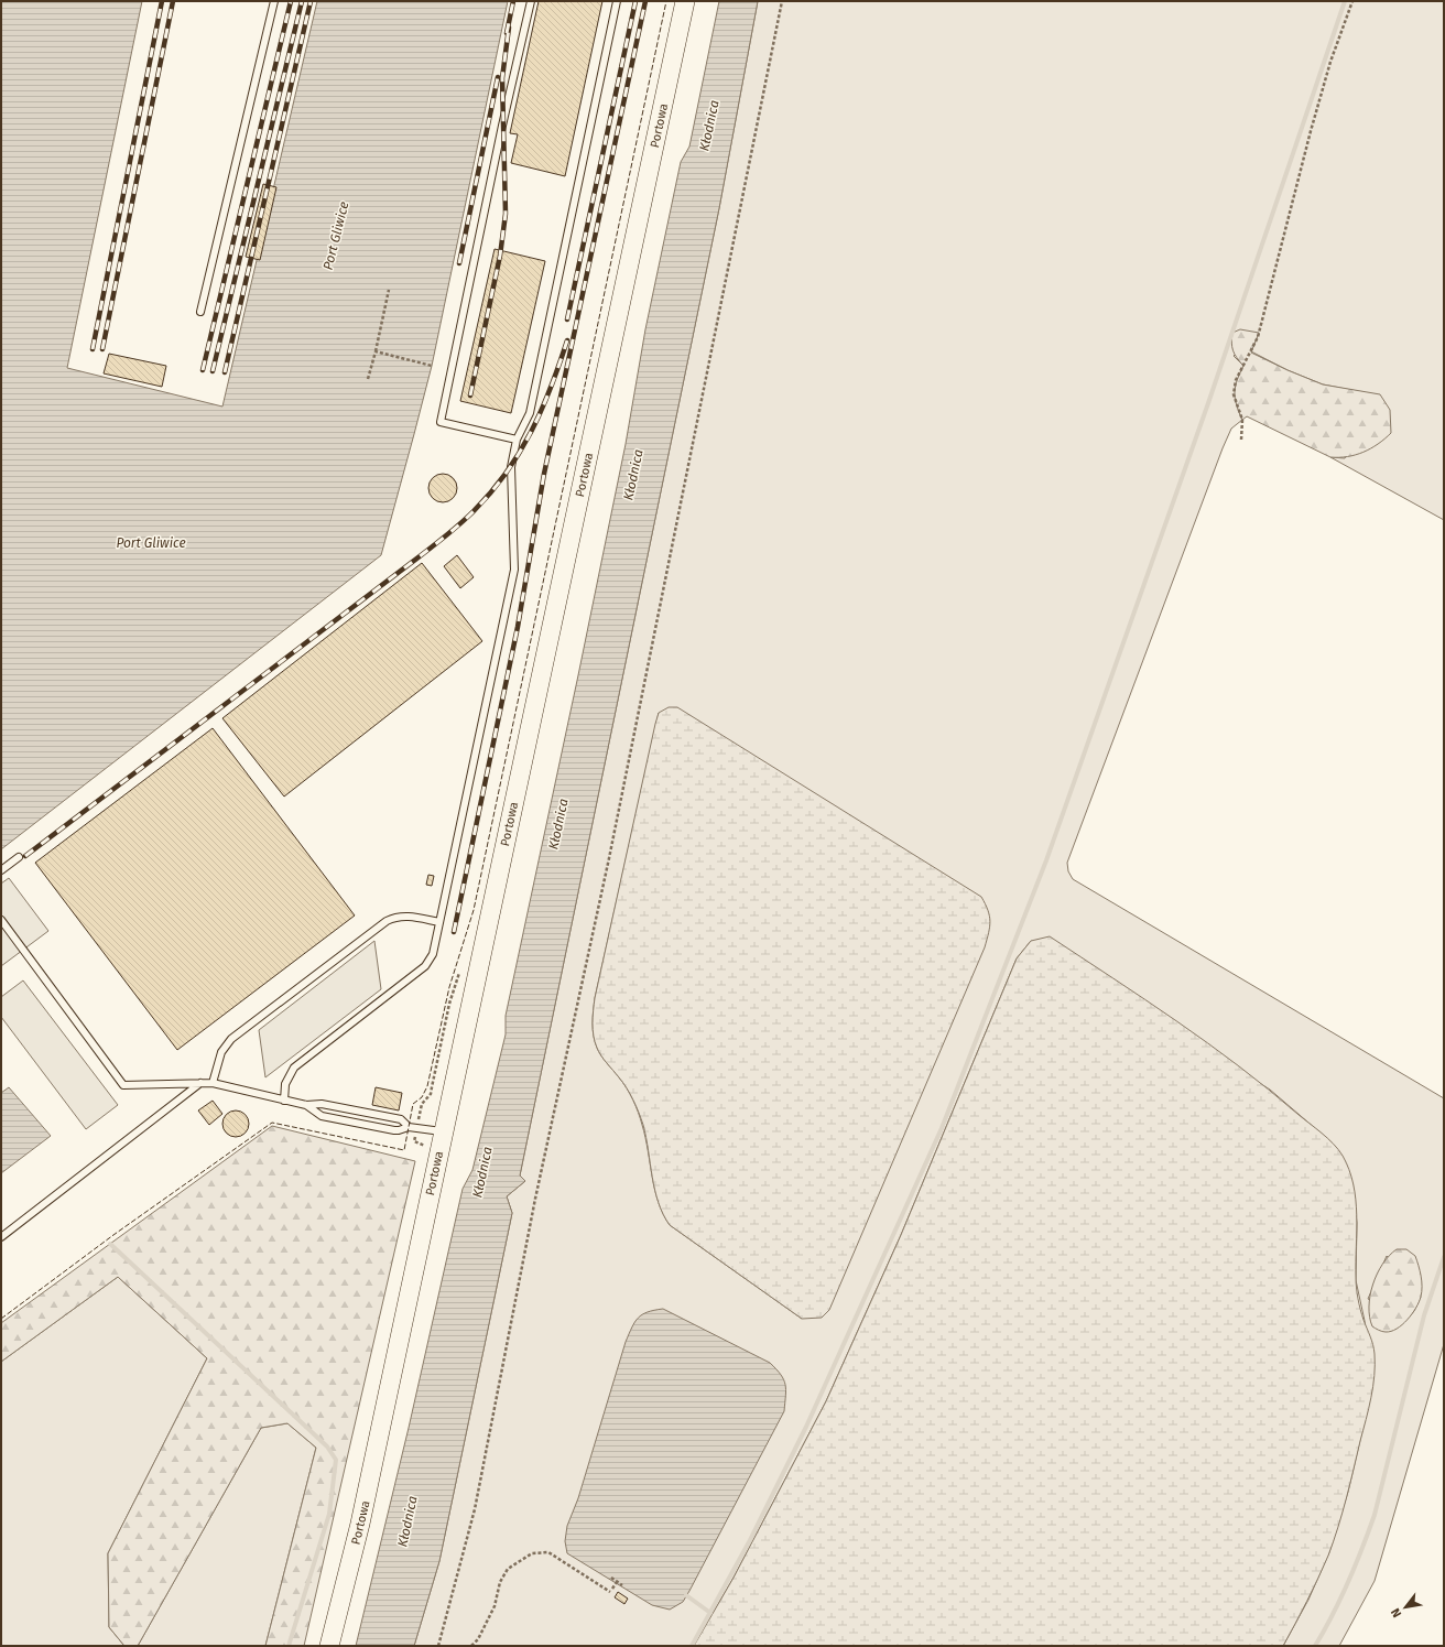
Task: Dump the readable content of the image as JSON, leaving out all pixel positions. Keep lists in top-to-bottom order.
{
  "streets": {
    "street": ["Portowa"]
  },
  "water": ["Kłodnica", "Port Gliwice"],
  "north": "bottom left"
}
